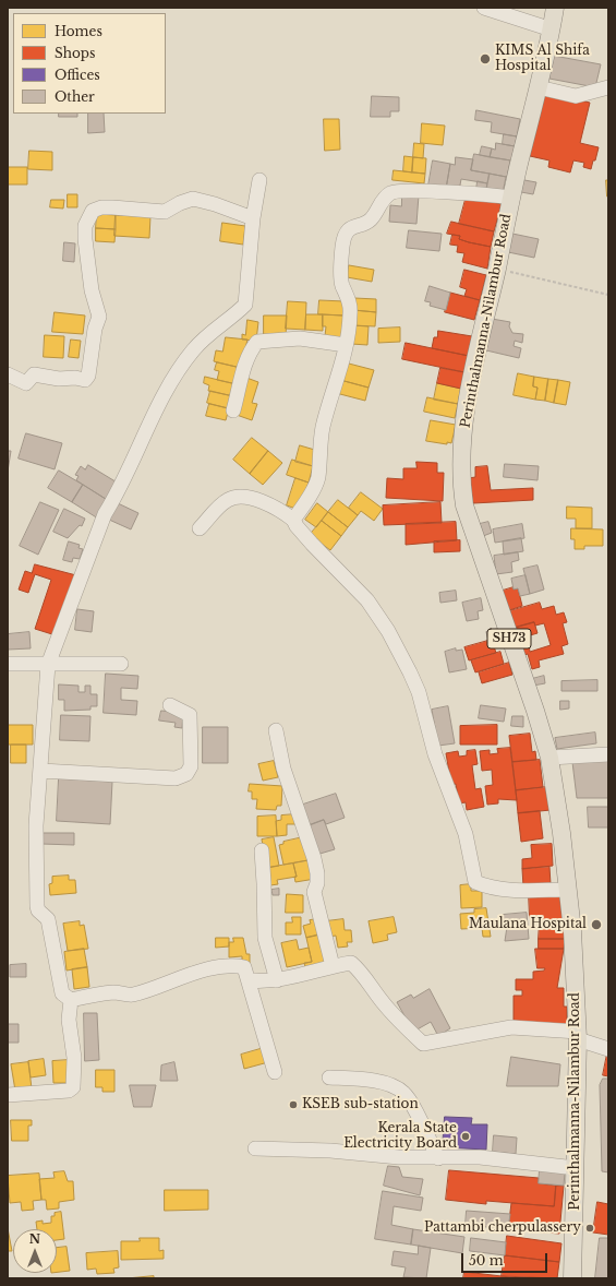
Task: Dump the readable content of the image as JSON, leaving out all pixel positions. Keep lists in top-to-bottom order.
{
  "streets": {
    "main road": ["Perinthalmanna-Nilambur Road", "SH73"]
  },
  "places": [
    "KIMS Al Shifa Hospital",
    "Maulana Hospital",
    "KSEB sub-station",
    "Kerala State Electricity Board",
    "Pattambi cherpulassery"
  ],
  "legend": [
    "Homes",
    "Shops",
    "Offices",
    "Other"
  ],
  "scale_bar": "50 m",
  "north": "top"
}
